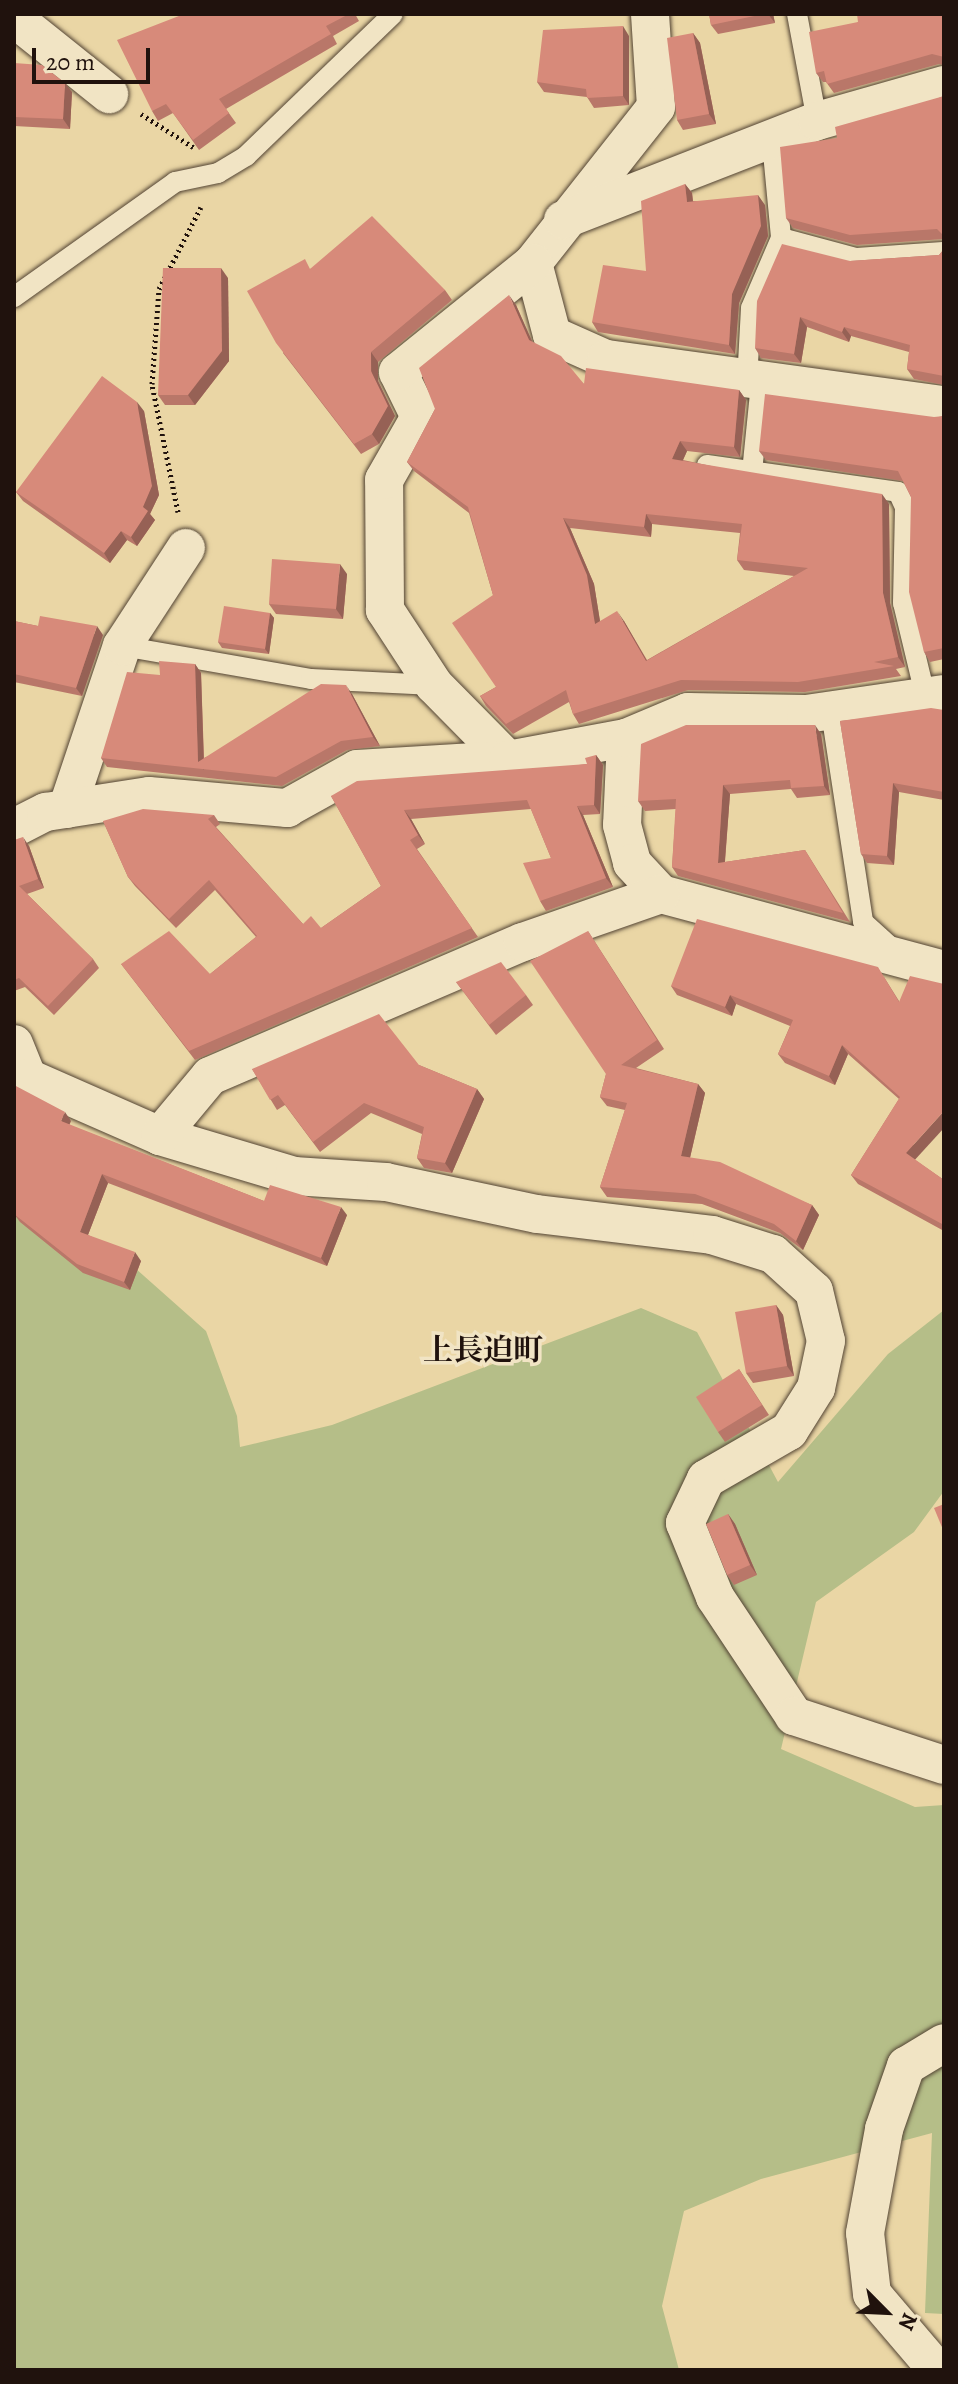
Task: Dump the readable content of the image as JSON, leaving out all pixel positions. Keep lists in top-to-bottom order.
{
  "districts": ["上長迫町"],
  "scale_bar": "20 m",
  "north": "bottom right"
}
